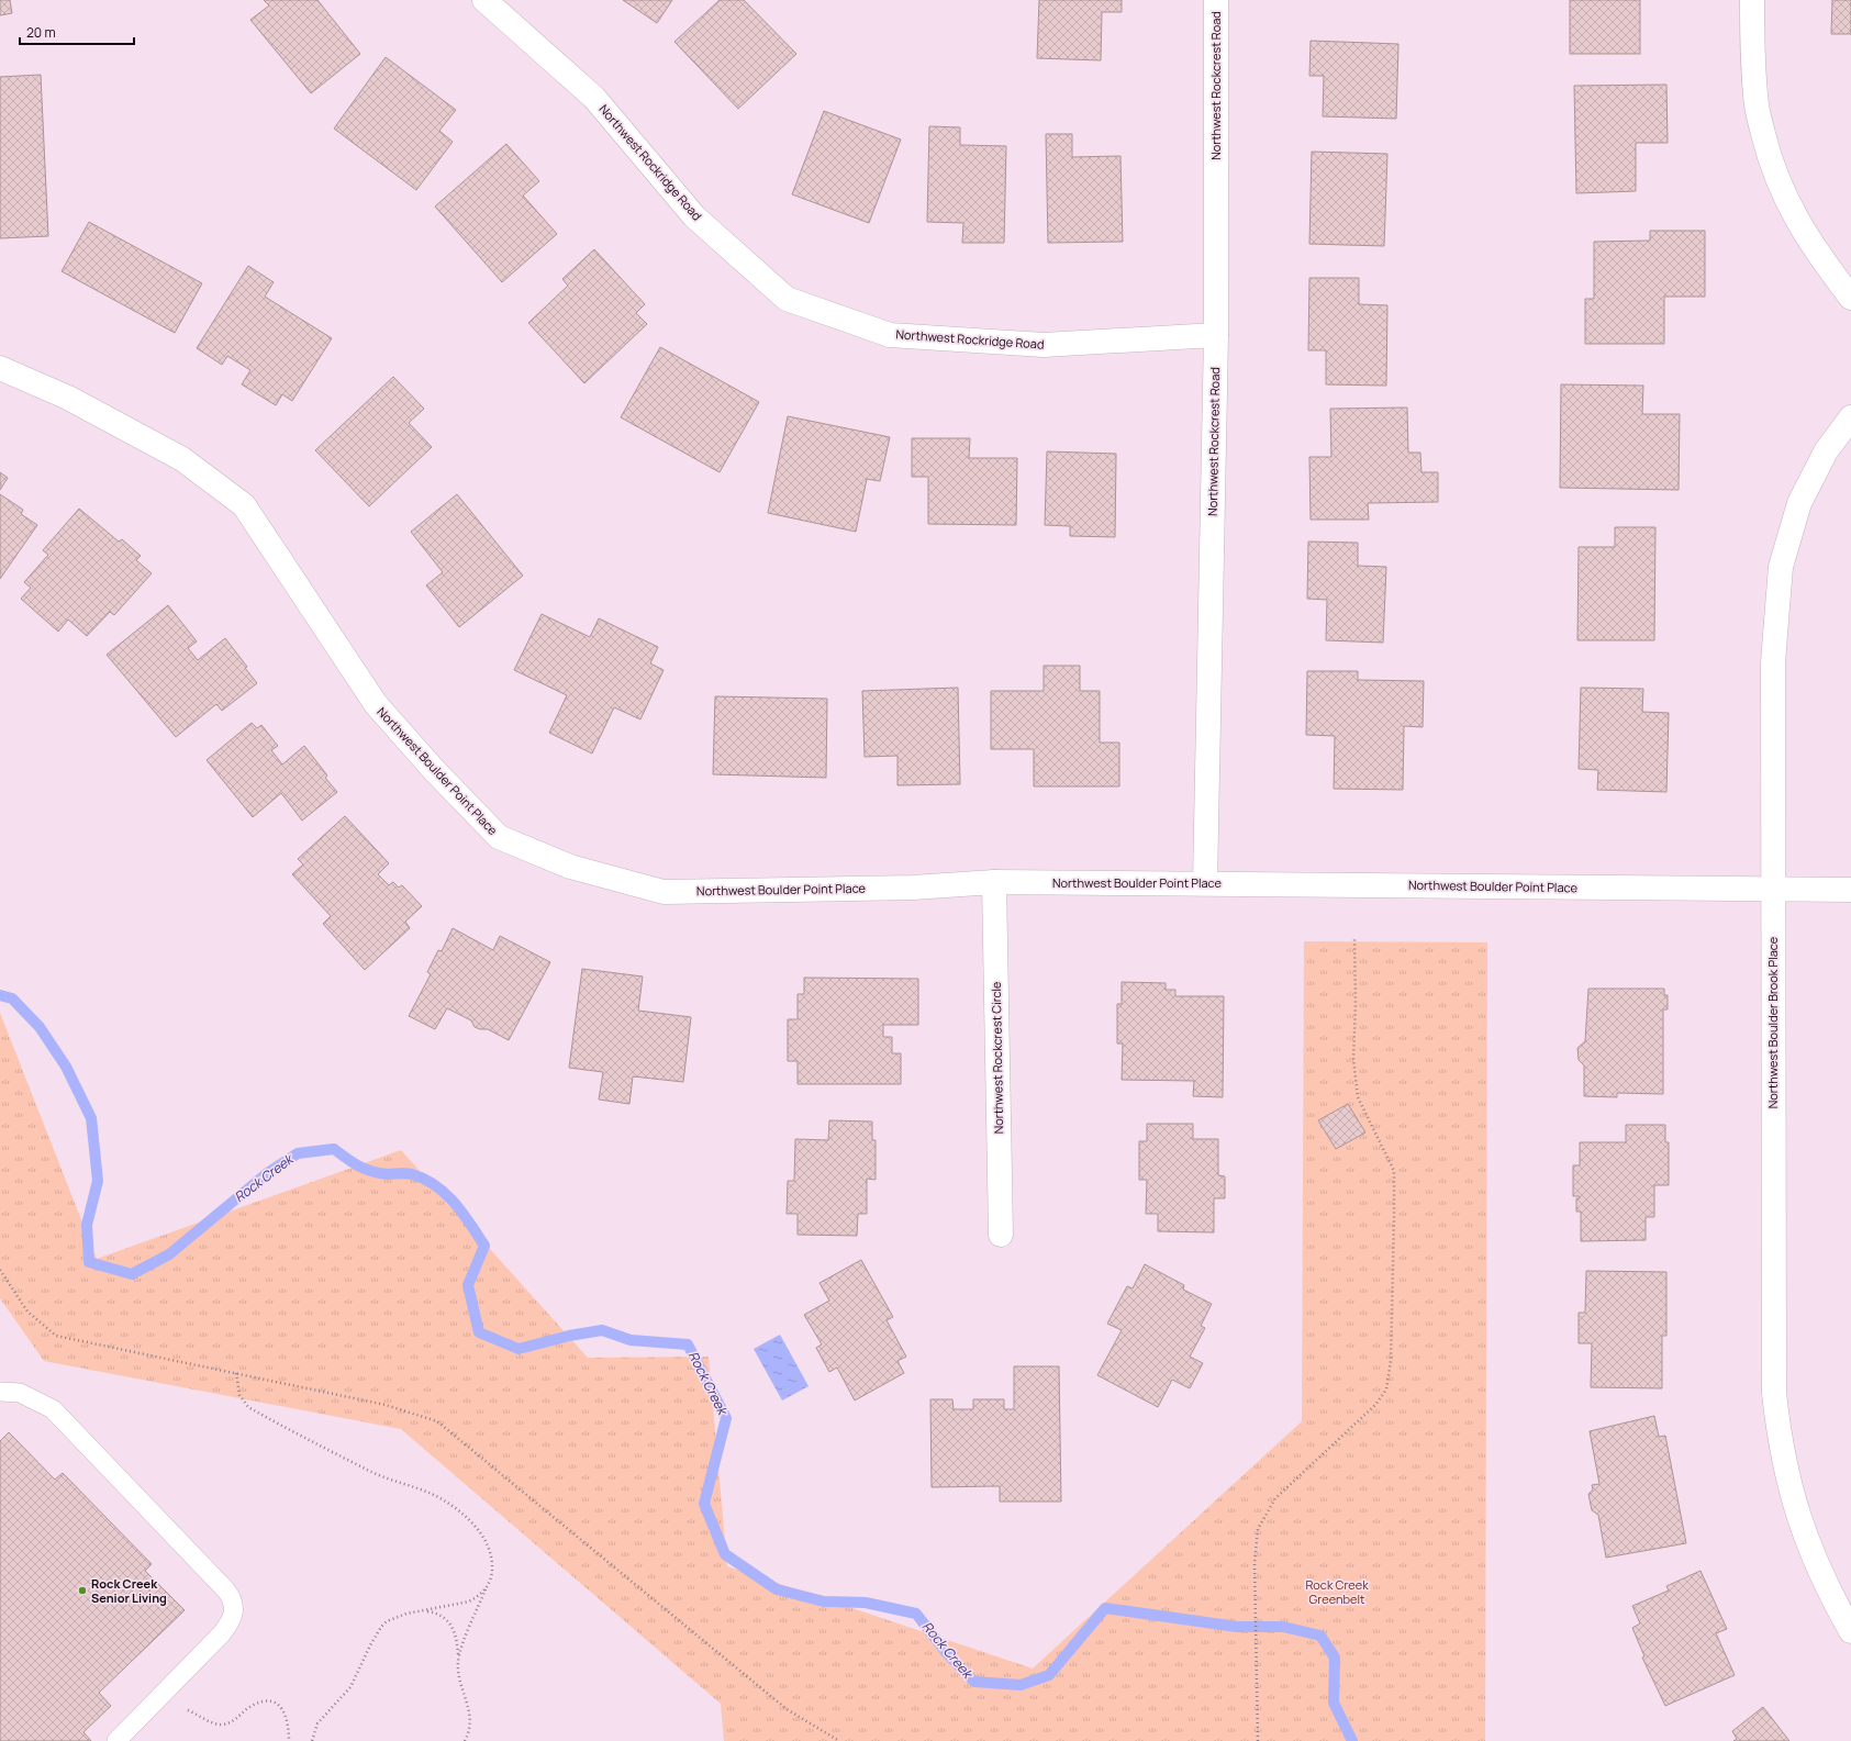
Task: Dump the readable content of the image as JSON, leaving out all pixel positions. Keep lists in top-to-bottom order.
{
  "streets": {
    "street": [
      "Northwest Rockcrest Road",
      "Northwest Rockridge Road",
      "Northwest Boulder Point Place",
      "Northwest Boulder Brook Place",
      "Northwest Rockcrest Circle"
    ]
  },
  "crossings": [
    ["Northwest Rockcrest Road", "Northwest Rockridge Road"],
    ["Northwest Rockcrest Road", "Northwest Boulder Point Place"],
    ["Northwest Boulder Point Place", "Northwest Boulder Brook Place"],
    ["Northwest Boulder Point Place", "Northwest Rockcrest Circle"]
  ],
  "water": ["Rock Creek"],
  "parks": ["Rock Creek Greenbelt"],
  "places": ["Rock Creek Senior Living"],
  "scale_bar": "20 m"
}
